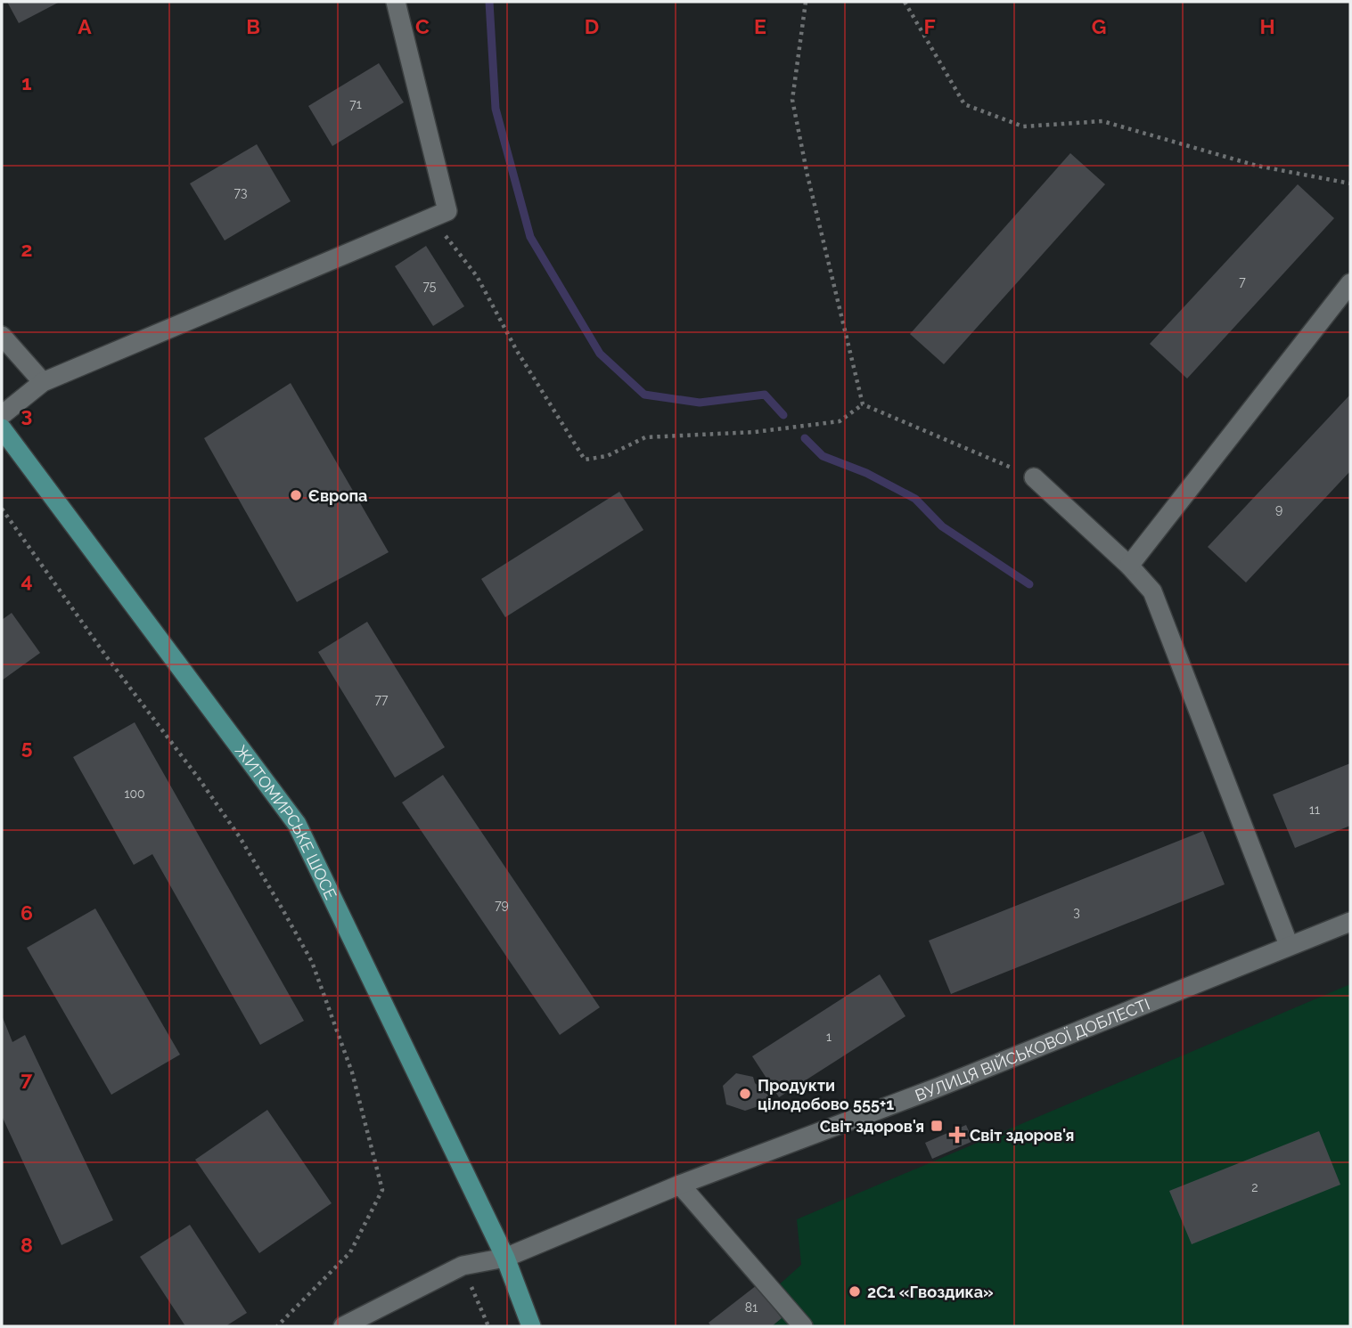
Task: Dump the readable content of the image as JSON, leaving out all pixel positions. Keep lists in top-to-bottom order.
{
  "streets": {
    "main road": ["ЖИТОМИРСЬКЕ ШОСЕ"],
    "street": ["ВУЛИЦЯ ВІЙСЬКОВОЇ ДОБЛЕСТІ"]
  },
  "crossings": [
    ["ЖИТОМИРСЬКЕ ШОСЕ", "ВУЛИЦЯ ВІЙСЬКОВОЇ ДОБЛЕСТІ"]
  ],
  "places": {
    "other": ["Європа", "Продукти цілодобово 555+1", "2С1 «Гвоздика»"],
    "transit": ["Cвіт здоров'я"],
    "health": ["Світ здоров'я"]
  },
  "house_numbers": [
    "71",
    "73",
    "7",
    "75",
    "9",
    "77",
    "100",
    "11",
    "79",
    "3",
    "1",
    "2",
    "81"
  ],
  "grid": {
    "columns": [
      "A",
      "B",
      "C",
      "D",
      "E",
      "F",
      "G",
      "H"
    ],
    "rows": [
      "1",
      "2",
      "3",
      "4",
      "5",
      "6",
      "7",
      "8"
    ]
  }
}
